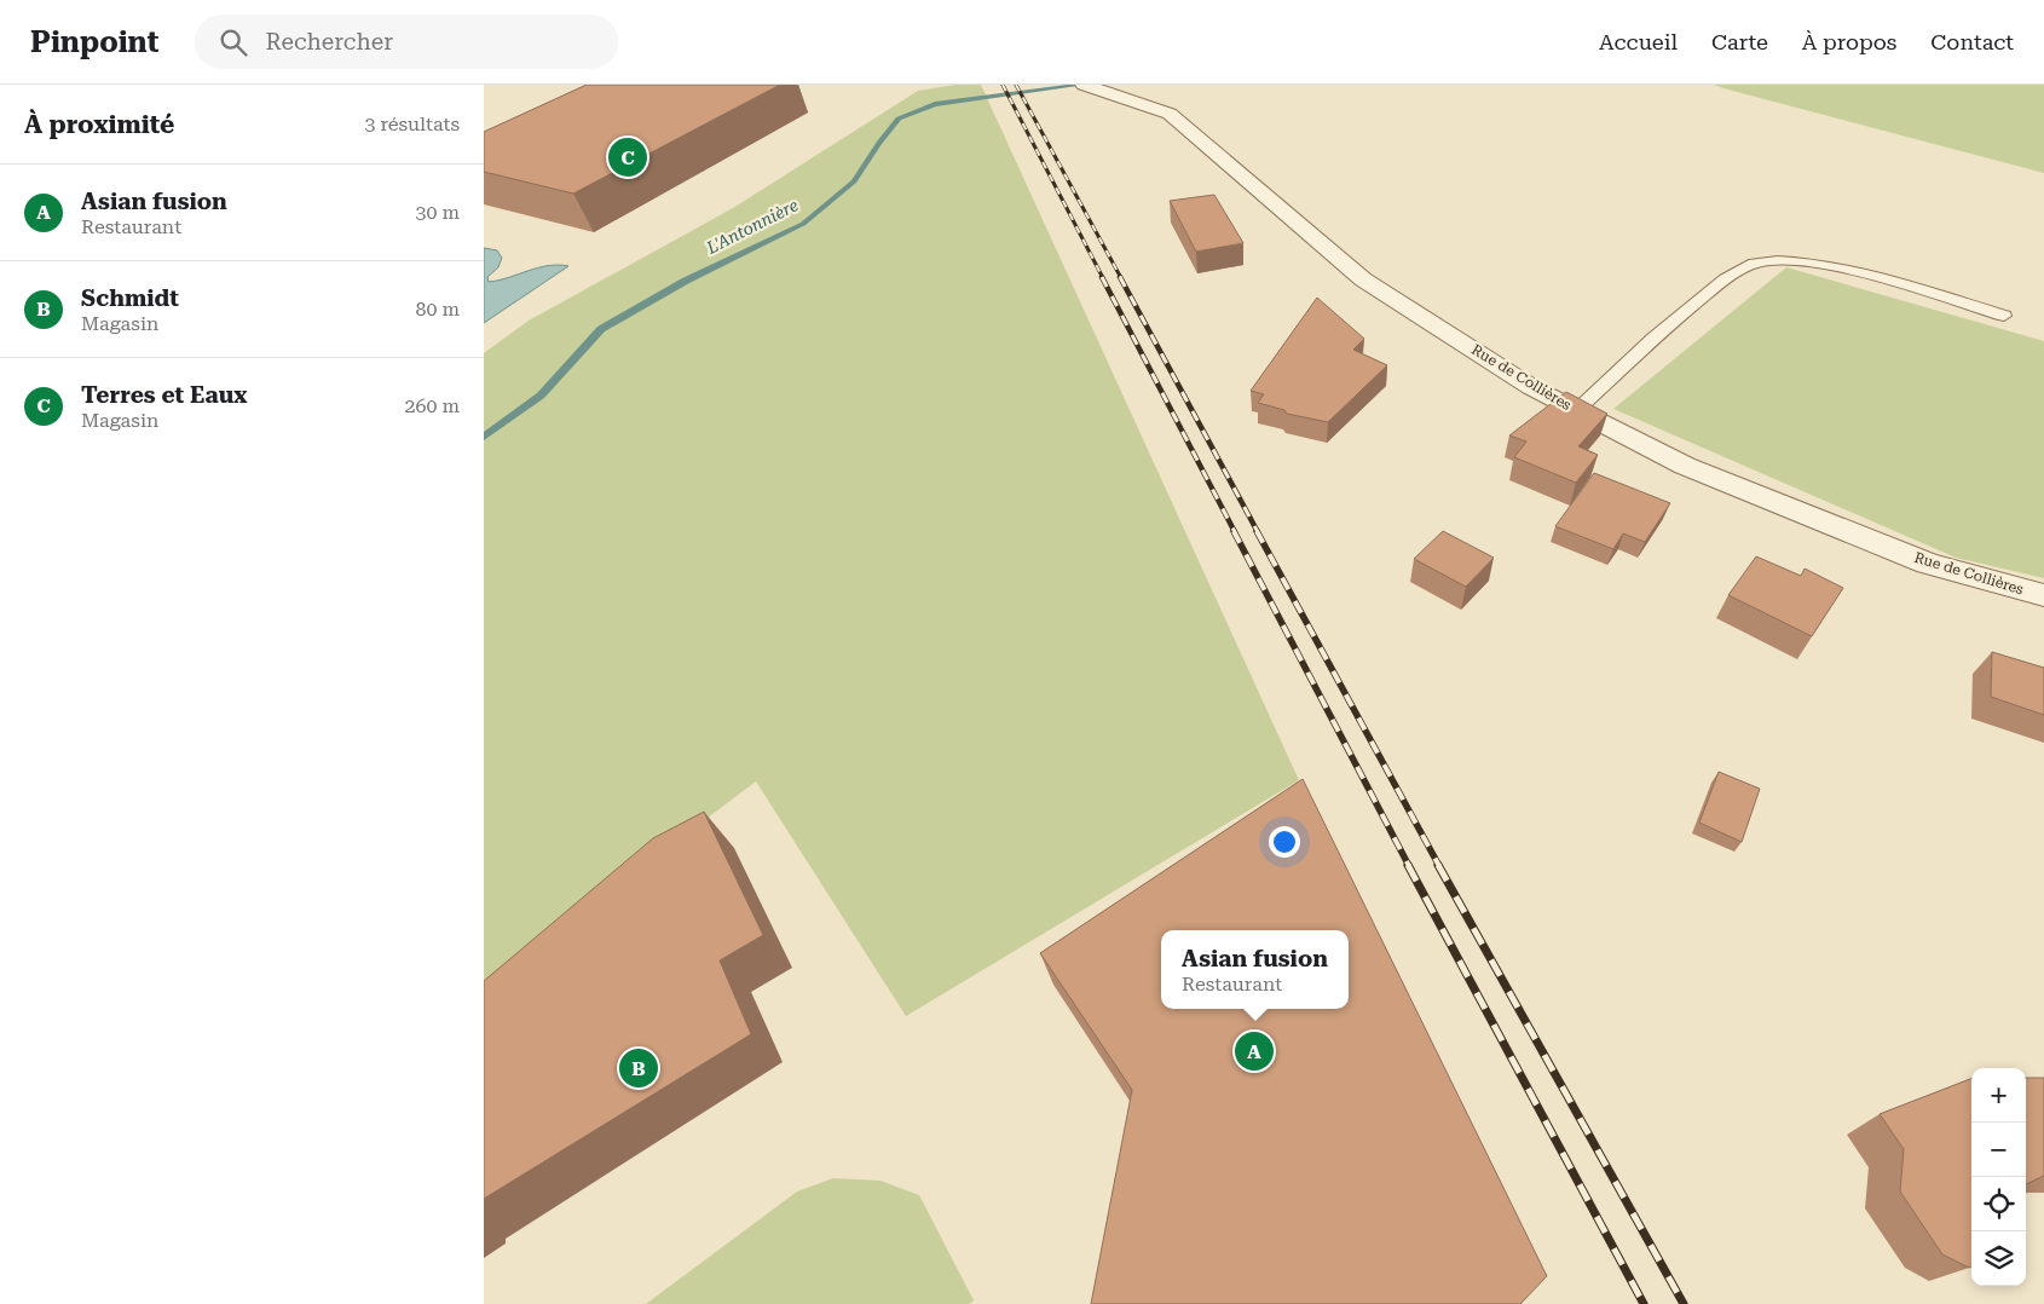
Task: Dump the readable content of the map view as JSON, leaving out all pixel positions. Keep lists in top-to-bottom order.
{
  "streets": {
    "street": ["Rue de Collières"]
  },
  "water": ["L'Antonnière"],
  "page": {
    "header": "Pinpoint",
    "search": "Rechercher",
    "nav": [
      "Accueil",
      "Carte",
      "À propos",
      "Contact"
    ],
    "heading": ["À proximité", "3 résultats"],
    "pins": ["C", "A", "B"],
    "list": [
      {
        "mark": "A",
        "name": "Asian fusion",
        "note": "Restaurant",
        "value": "30 m"
      },
      {
        "mark": "B",
        "name": "Schmidt",
        "note": "Magasin",
        "value": "80 m"
      },
      {
        "mark": "C",
        "name": "Terres et Eaux",
        "note": "Magasin",
        "value": "260 m"
      }
    ],
    "popup": ["Asian fusion", "Restaurant"],
    "map_buttons": ["+", "−"]
  }
}
